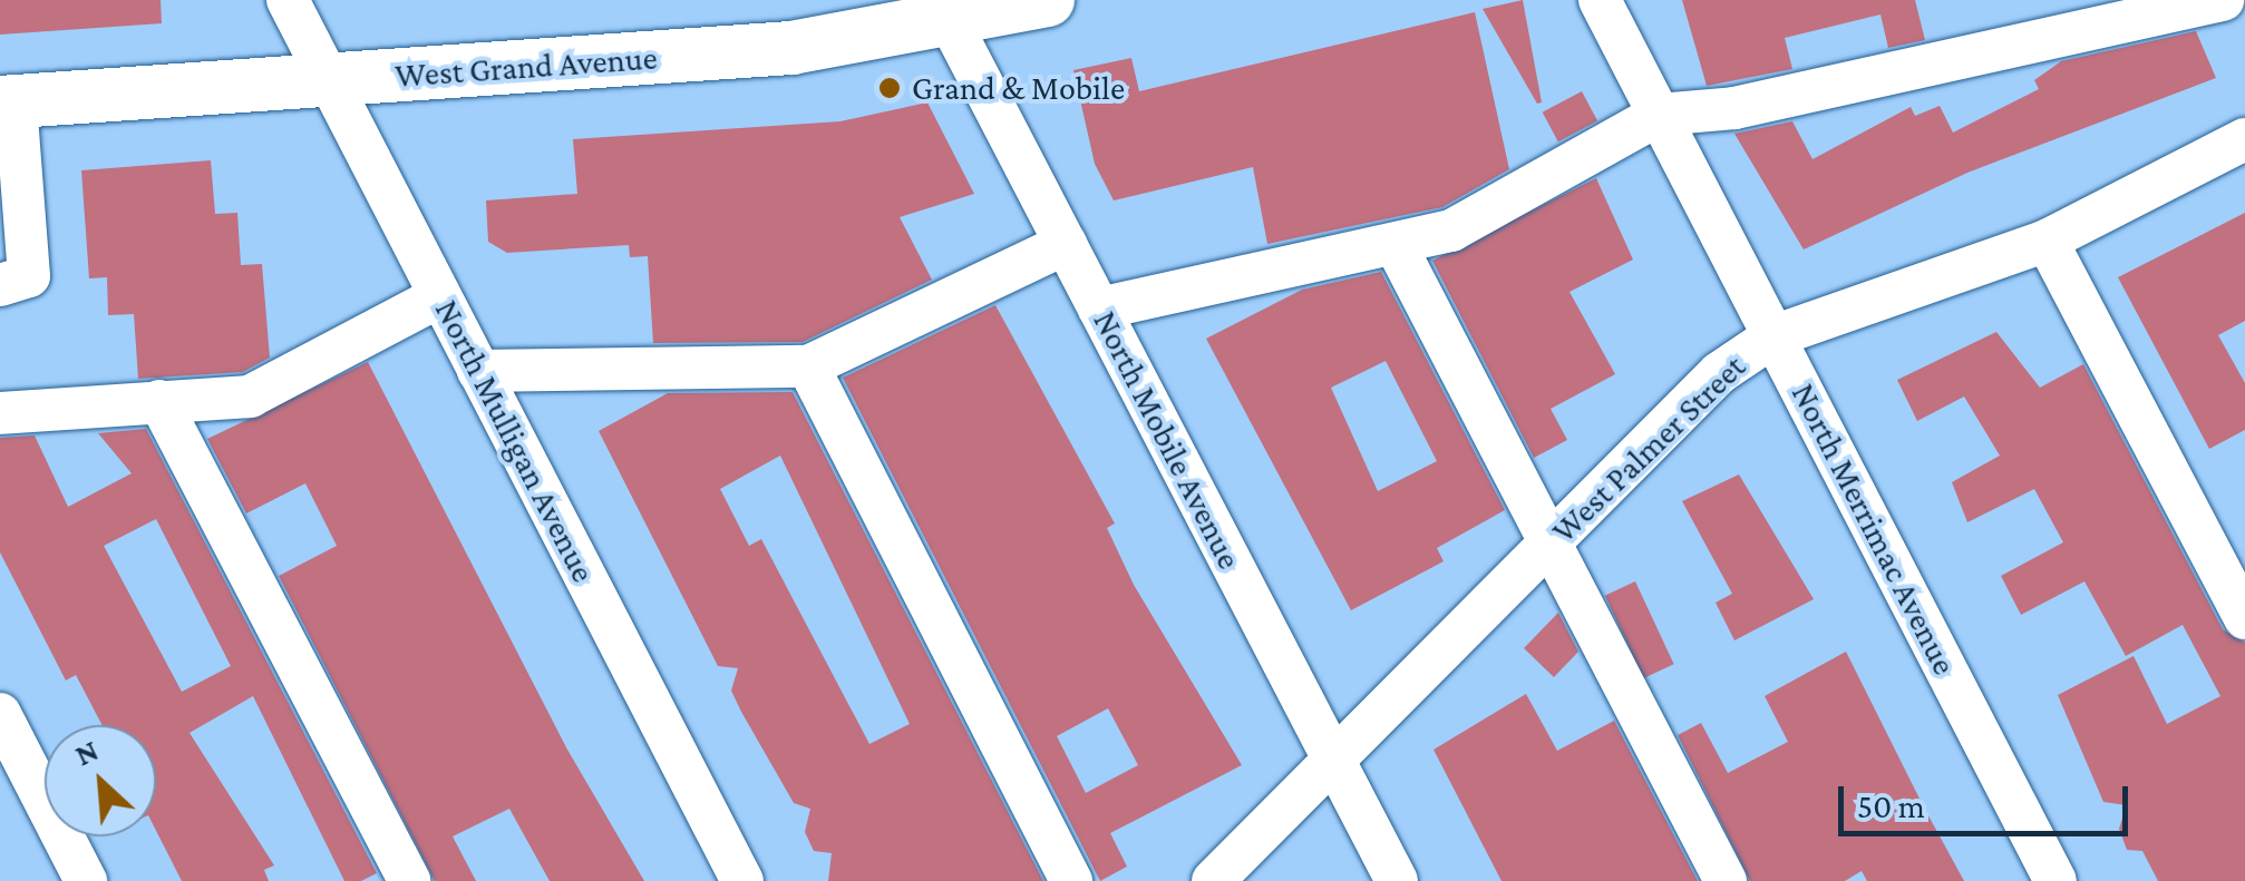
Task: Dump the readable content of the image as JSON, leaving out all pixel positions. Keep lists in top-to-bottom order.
{
  "streets": {
    "main road": ["West Grand Avenue"],
    "street": [
      "North Mobile Avenue",
      "North Mulligan Avenue",
      "West Palmer Street",
      "North Merrimac Avenue"
    ]
  },
  "crossings": [
    ["West Grand Avenue", "North Mobile Avenue"],
    ["West Grand Avenue", "North Mulligan Avenue"],
    ["North Mobile Avenue", "West Palmer Street"],
    ["West Palmer Street", "North Merrimac Avenue"]
  ],
  "places": ["Grand & Mobile"],
  "scale_bar": "50 m",
  "north": "top left"
}
